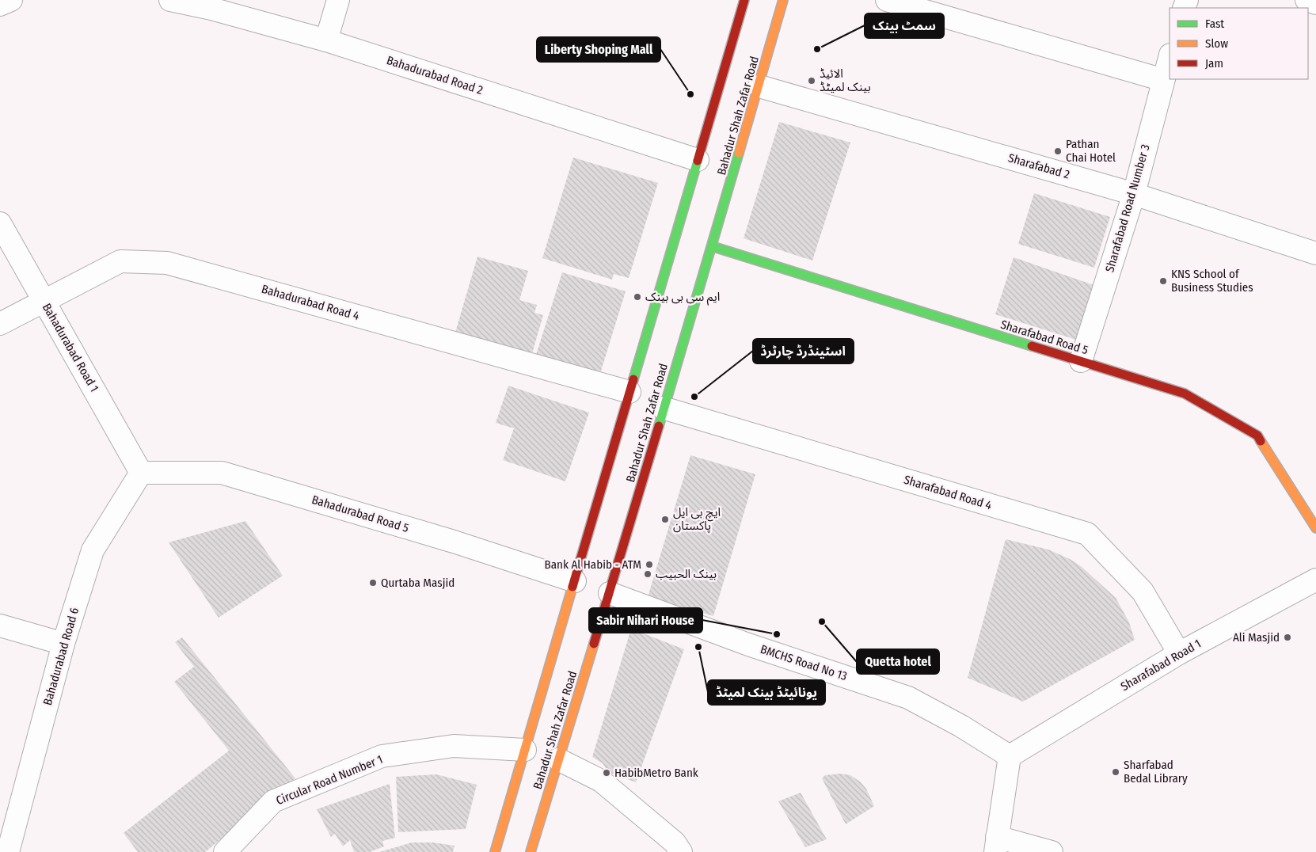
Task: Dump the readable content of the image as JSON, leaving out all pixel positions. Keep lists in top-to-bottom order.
{
  "streets": {
    "street": [
      "Bahadurabad Road 2",
      "Bahadur Shah Zafar Road",
      "Sharafabad 2",
      "Sharafabad Road Number 3",
      "Bahadurabad Road 4",
      "Sharafabad Road 5",
      "Bahadurabad Road 1",
      "Sharafabad Road 4",
      "Bahadurabad Road 5",
      "Bahadurabad Road 6",
      "BMCHS Road No 13",
      "Sharafabad Road 1",
      "Circular Road Number 1"
    ]
  },
  "crossings": [
    ["Bahadurabad Road 2", "Bahadur Shah Zafar Road"],
    ["Bahadur Shah Zafar Road", "Sharafabad 2"],
    ["Bahadur Shah Zafar Road", "Bahadurabad Road 4"],
    ["Bahadur Shah Zafar Road", "Sharafabad Road 5"],
    ["Bahadur Shah Zafar Road", "Sharafabad Road 4"],
    ["Bahadur Shah Zafar Road", "Bahadurabad Road 5"],
    ["Bahadur Shah Zafar Road", "BMCHS Road No 13"],
    ["Bahadur Shah Zafar Road", "Circular Road Number 1"],
    ["Sharafabad 2", "Sharafabad Road Number 3"],
    ["Sharafabad Road Number 3", "Sharafabad Road 5"],
    ["Bahadurabad Road 4", "Bahadurabad Road 1"],
    ["Bahadurabad Road 1", "Bahadurabad Road 5"],
    ["Bahadurabad Road 1", "Bahadurabad Road 6"],
    ["Sharafabad Road 4", "Sharafabad Road 1"],
    ["Bahadurabad Road 5", "Bahadurabad Road 6"],
    ["BMCHS Road No 13", "Sharafabad Road 1"]
  ],
  "places": [
    "سمٹ بینک",
    "الائیڈ بینک لمیٹڈ",
    "Liberty Shoping Mall",
    "Pathan Chai Hotel",
    "KNS School of Business Studies",
    "ایم سی بی بینک",
    "اسٹینڈرڈ چارٹرڈ",
    "ایچ بی ایل پاکستان",
    "Bank Al Habib - ATM",
    "بينک الحبيب",
    "Qurtaba Masjid",
    "Quetta hotel",
    "Sabir Nihari House",
    "Ali Masjid",
    "یونائیٹڈ بینک لمیٹڈ",
    "Sharfabad Bedal Library",
    "HabibMetro Bank"
  ],
  "legend": ["Fast", "Slow", "Jam"]
}
